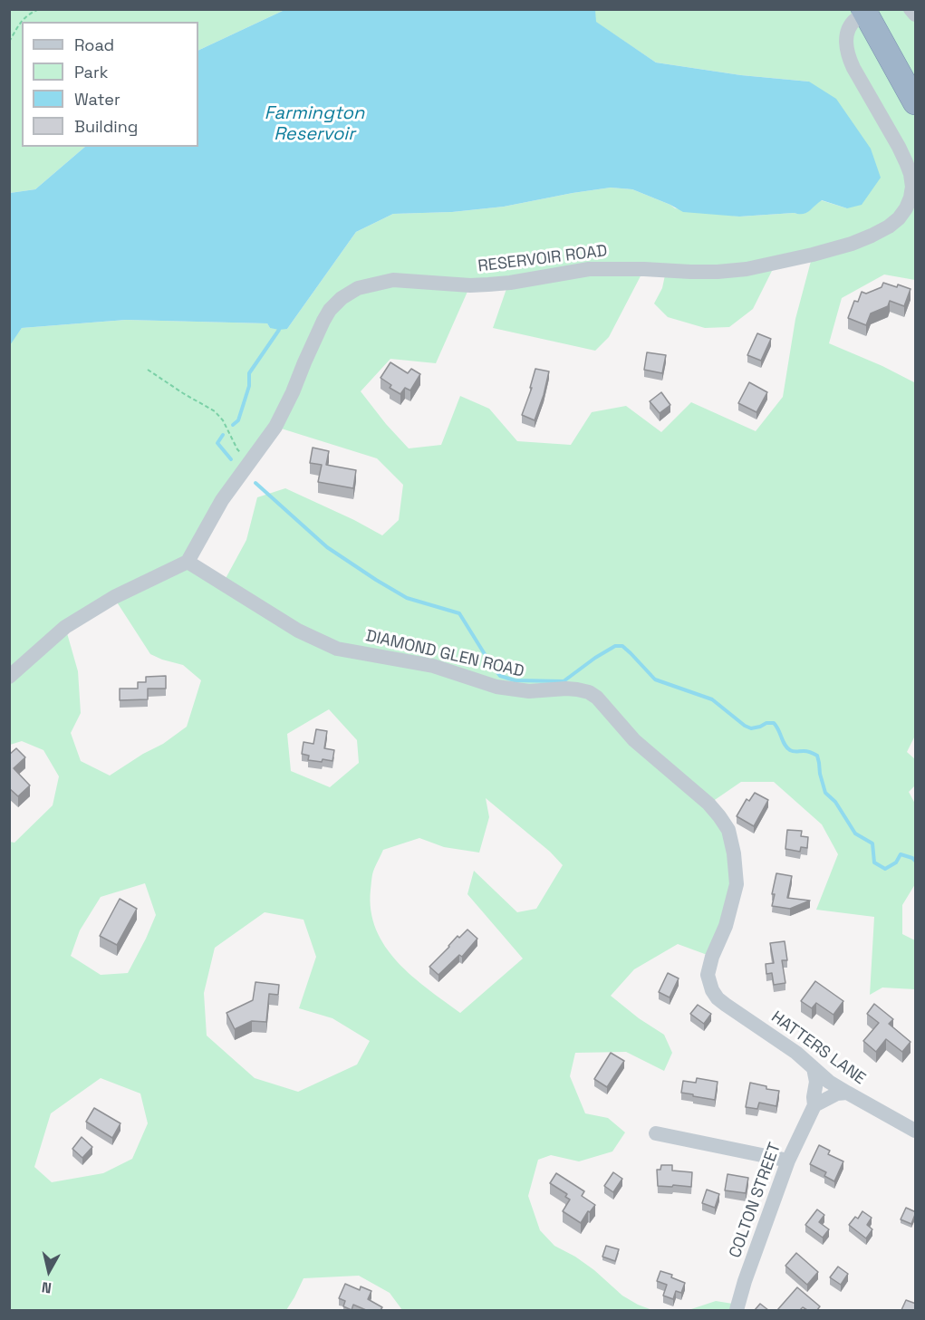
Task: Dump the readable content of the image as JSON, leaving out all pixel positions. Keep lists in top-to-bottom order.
{
  "streets": {
    "street": [
      "RESERVOIR ROAD",
      "DIAMOND GLEN ROAD",
      "HATTERS LANE",
      "COLTON STREET"
    ]
  },
  "crossings": [
    ["RESERVOIR ROAD", "DIAMOND GLEN ROAD"],
    ["DIAMOND GLEN ROAD", "HATTERS LANE"],
    ["HATTERS LANE", "COLTON STREET"]
  ],
  "water": ["Farmington Reservoir"],
  "legend": [
    "Road",
    "Park",
    "Water",
    "Building"
  ],
  "north": "bottom"
}
